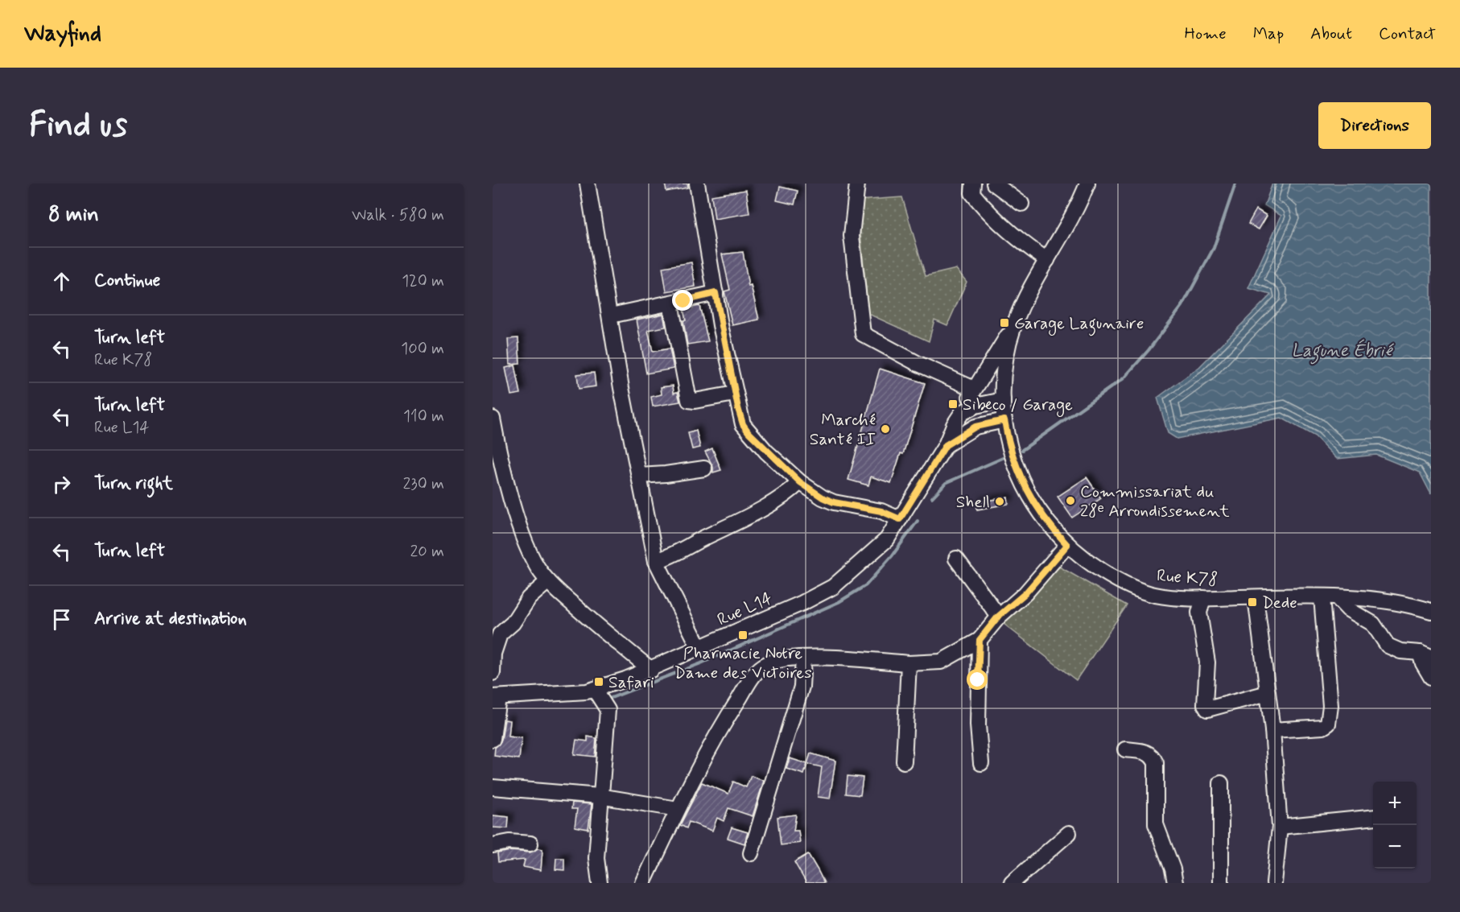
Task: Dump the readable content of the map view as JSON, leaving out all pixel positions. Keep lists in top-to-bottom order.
{
  "streets": {
    "street": ["Rue K78", "Rue L14"]
  },
  "crossings": [
    ["Rue K78", "Rue L14"]
  ],
  "water": ["Lagune Ébrié"],
  "places": {
    "transit": [
      "Garage Lagunaire",
      "Sibeco / Garage",
      "Dede",
      "Pharmacie Notre Dame des Victoires",
      "Safari"
    ],
    "other": ["Marché Santé II", "Commissariat du 28ᵉ Arrondissement", "Shell"]
  },
  "page": {
    "header": "Wayfind",
    "nav": [
      "Home",
      "Map",
      "About",
      "Contact"
    ],
    "buttons": "Directions",
    "title": "Find us",
    "heading": ["8 min", "Walk · 580 m"],
    "list": [
      ["Continue", "120 m"],
      ["Turn left", "Rue K78", "100 m"],
      ["Turn left", "Rue L14", "110 m"],
      ["Turn right", "230 m"],
      ["Turn left", "20 m"],
      "Arrive at destination"
    ],
    "map_buttons": ["+", "−"]
  }
}
